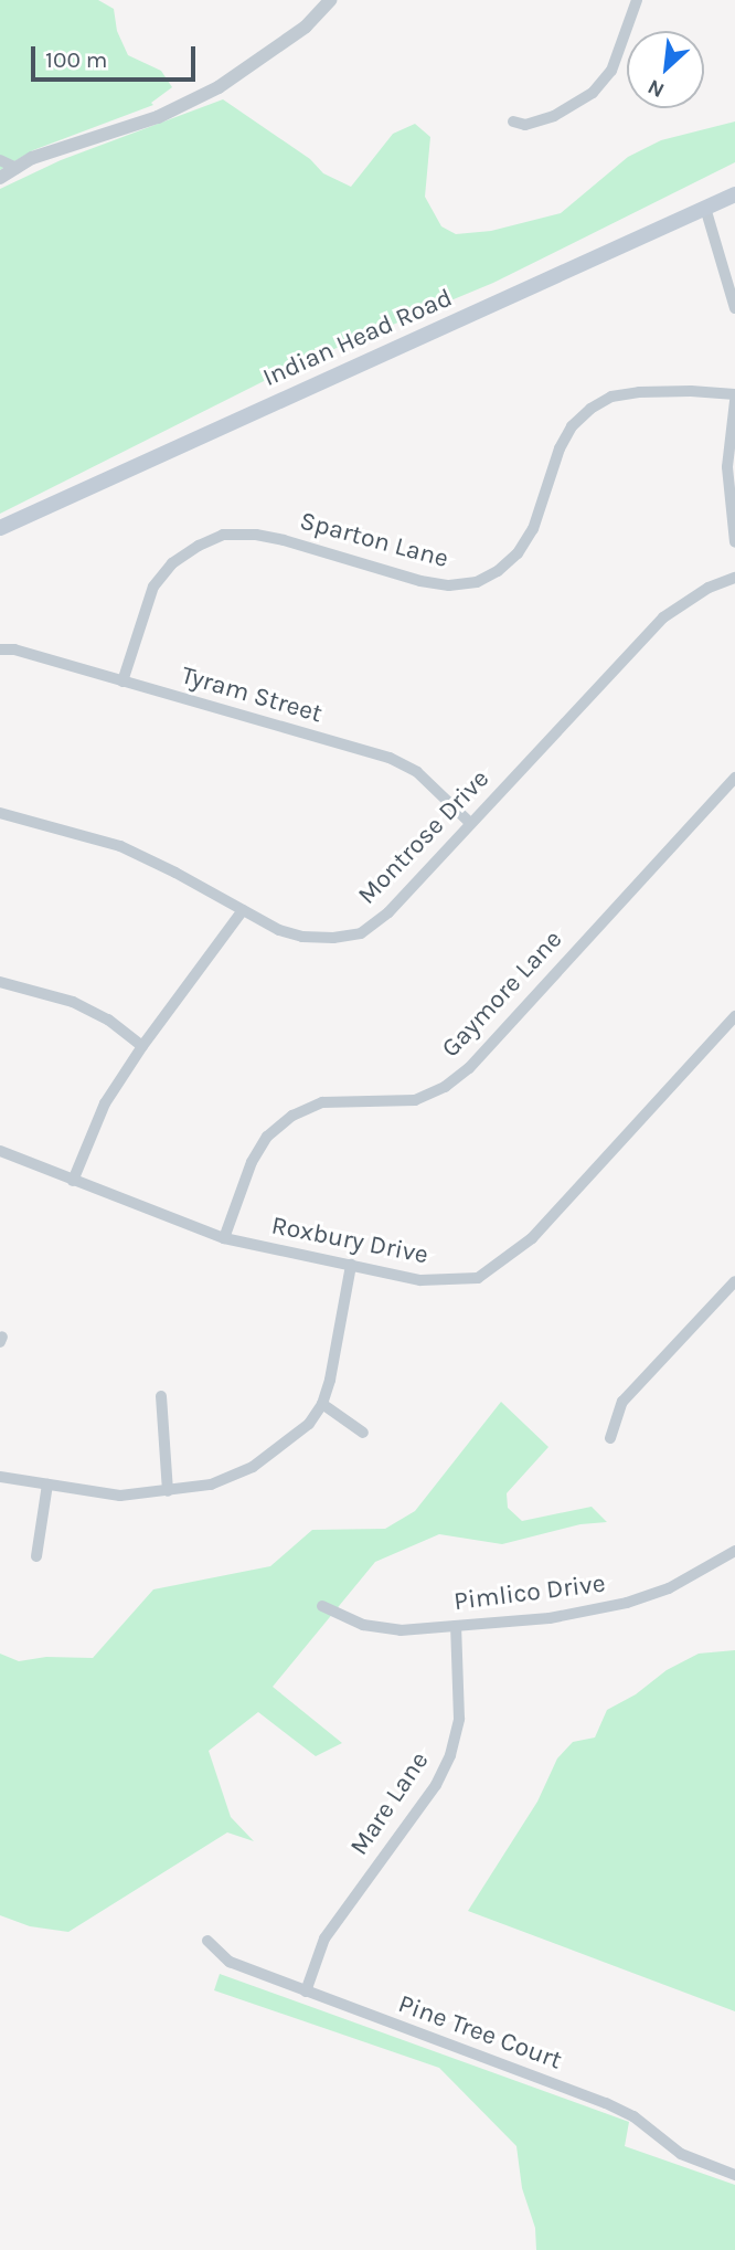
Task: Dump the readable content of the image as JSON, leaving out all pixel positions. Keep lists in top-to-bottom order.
{
  "streets": {
    "main road": ["Indian Head Road"],
    "street": [
      "Sparton Lane",
      "Tyram Street",
      "Montrose Drive",
      "Gaymore Lane",
      "Roxbury Drive",
      "Pimlico Drive",
      "Mare Lane",
      "Pine Tree Court"
    ]
  },
  "crossings": [
    ["Sparton Lane", "Tyram Street"],
    ["Tyram Street", "Montrose Drive"],
    ["Gaymore Lane", "Roxbury Drive"],
    ["Pimlico Drive", "Mare Lane"],
    ["Mare Lane", "Pine Tree Court"]
  ],
  "scale_bar": "100 m",
  "north": "bottom left"
}
